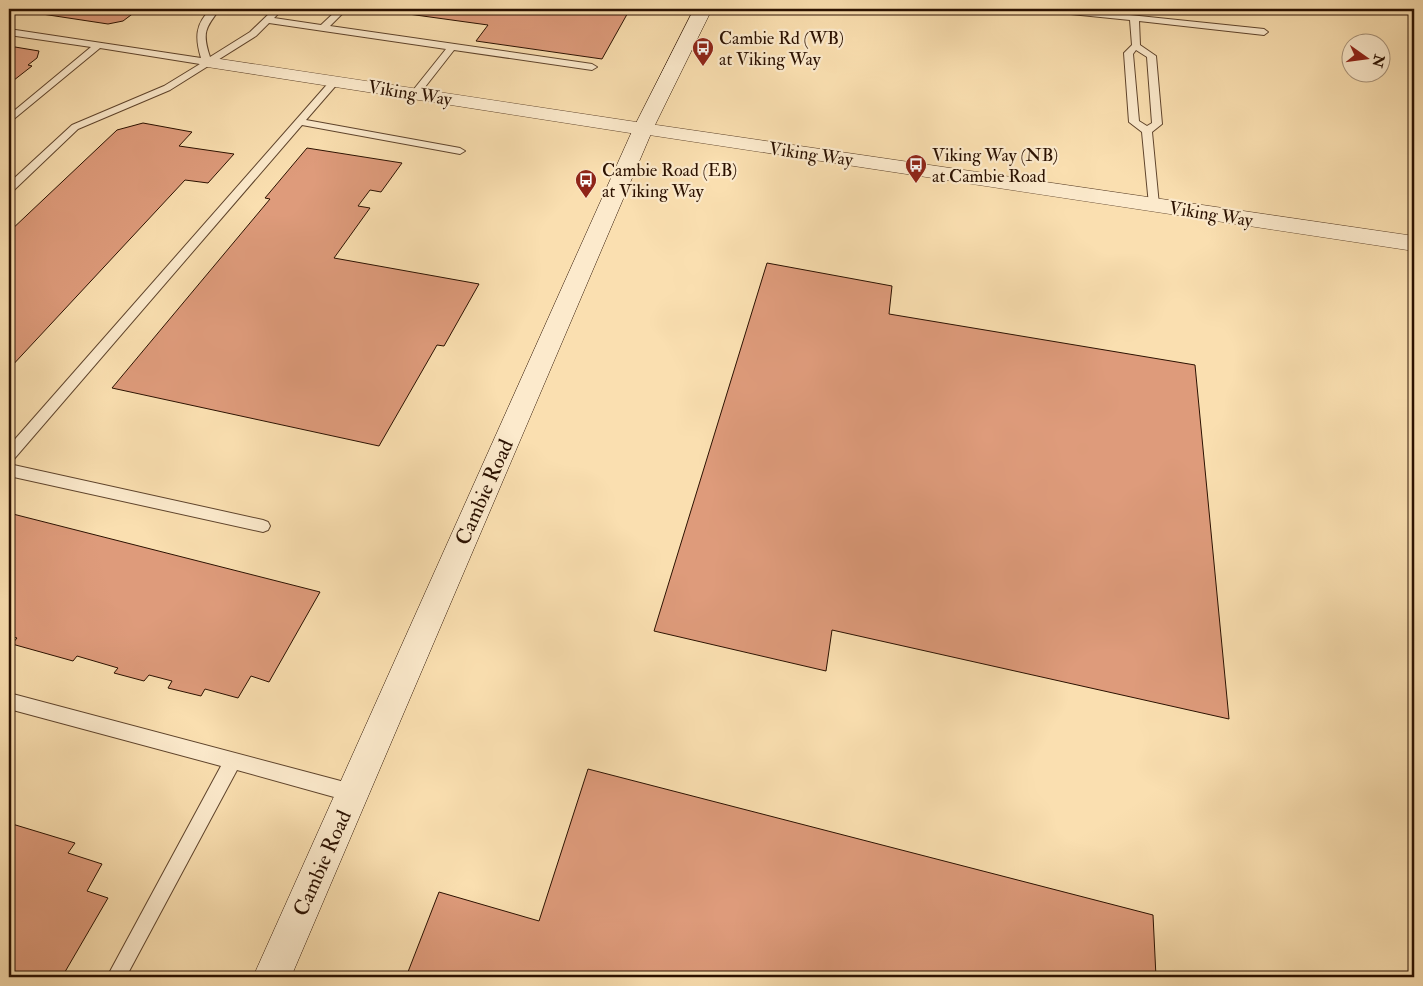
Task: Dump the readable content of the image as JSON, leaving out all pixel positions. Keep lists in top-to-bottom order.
{
  "streets": {
    "street": ["Viking Way", "Cambie Road"]
  },
  "crossings": [
    ["Viking Way", "Cambie Road"]
  ],
  "places": {
    "bus stop": ["Cambie Rd (WB) at Viking Way", "Viking Way (NB) at Cambie Road", "Cambie Road (EB) at Viking Way"]
  },
  "north": "right"
}
